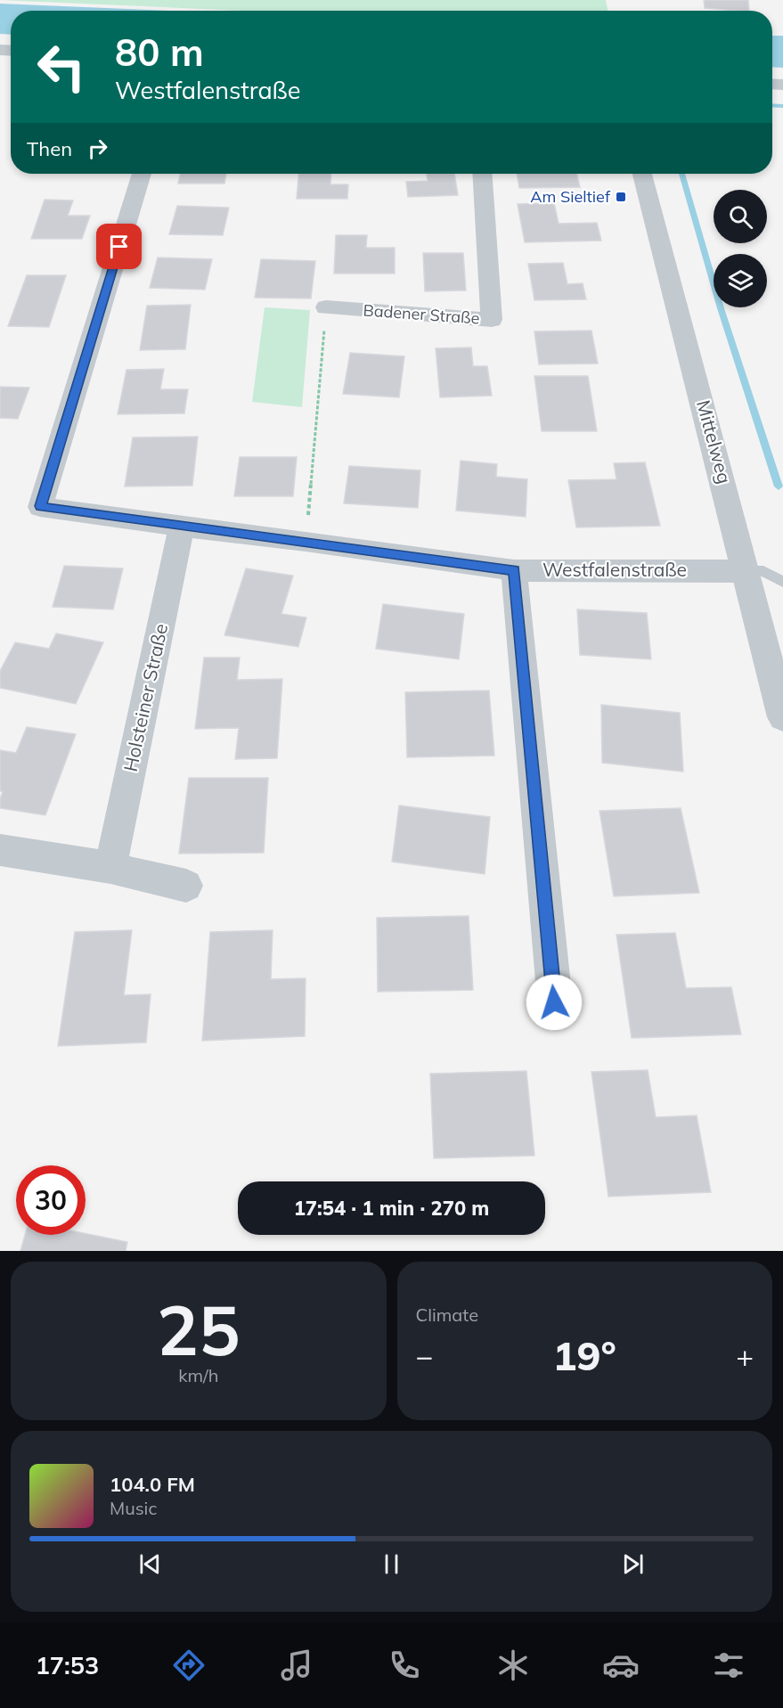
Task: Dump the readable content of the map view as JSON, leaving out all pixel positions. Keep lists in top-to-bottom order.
{
  "streets": {
    "street": [
      "Badener Straße",
      "Mittelweg",
      "Westfalenstraße",
      "Holsteiner Straße"
    ]
  },
  "crossings": [
    ["Mittelweg", "Westfalenstraße"],
    ["Westfalenstraße", "Holsteiner Straße"]
  ],
  "places": {
    "transit": ["Am Sieltief"]
  },
  "page": {
    "turn": ["80 m", "Westfalenstraße"],
    "then": "Then",
    "limit": "30",
    "trip": "17:54 · 1 min · 270 m",
    "tile": [
      ["25", "km/h"],
      "Climate"
    ],
    "heat": ["−", "19°", "+"],
    "song": ["104.0 FM", "Music"],
    "tabs": "17:53"
  }
}
